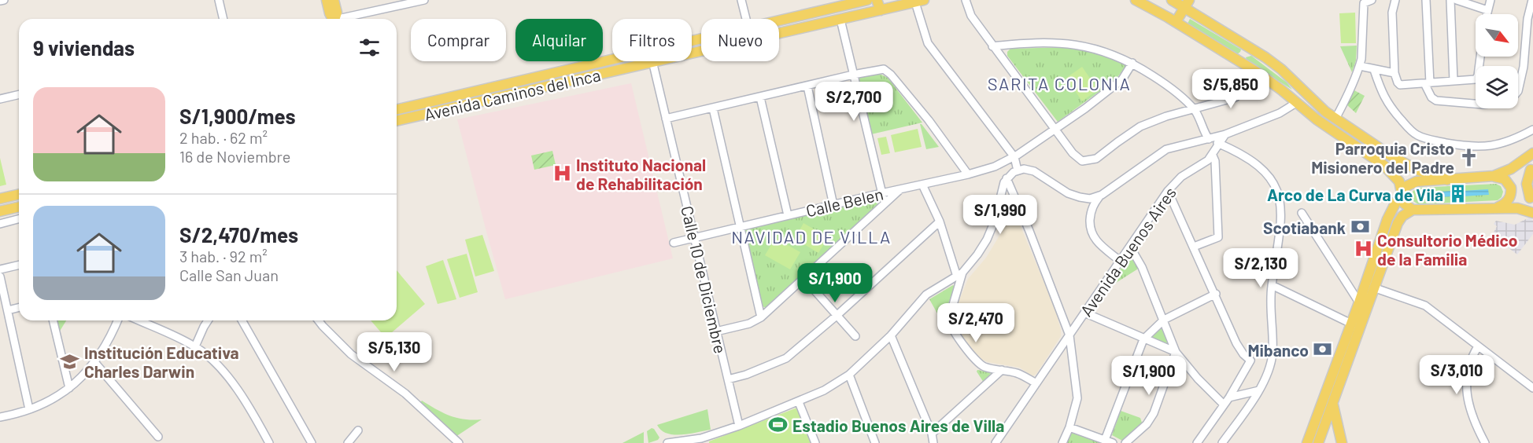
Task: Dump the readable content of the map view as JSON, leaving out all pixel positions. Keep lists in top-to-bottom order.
{
  "streets": {
    "main road": ["Avenida Caminos del Inca"],
    "street": ["Calle Belen", "Avenida Buenos Aires", "Calle 10 de Diciembre"]
  },
  "crossings": [
    ["Avenida Caminos del Inca", "Calle 10 de Diciembre"],
    ["Calle Belen", "Calle 10 de Diciembre"]
  ],
  "districts": ["SARITA COLONIA", "NAVIDAD DE VILLA"],
  "places": {
    "church": ["Parroquia Cristo Misionero del Padre"],
    "hospital": ["Instituto Nacional de Rehabilitación", "Consultorio Médico de la Familia"],
    "building": ["Arco de La Curva de Vila"],
    "bank": ["Scotiabank", "Mibanco"],
    "school or university": ["Institución Educativa Charles Darwin"],
    "sports": ["Estadio Buenos Aires de Villa"]
  },
  "north": "bottom right",
  "page": {
    "chip": [
      "Comprar",
      "Alquilar",
      "Filtros",
      "Nuevo"
    ],
    "heading": "9 viviendas",
    "price": [
      "S/5,850",
      "S/2,700",
      "S/1,990",
      "S/2,130",
      "S/1,900",
      "S/2,470",
      "S/5,130",
      "S/3,010",
      "S/1,900"
    ],
    "list": [
      {
        "name": "S/1,900/mes",
        "note": "2 hab. · 62 m² · 16 de Noviembre"
      },
      {
        "name": "S/2,470/mes",
        "note": "3 hab. · 92 m² · Calle San Juan"
      }
    ]
  }
}
